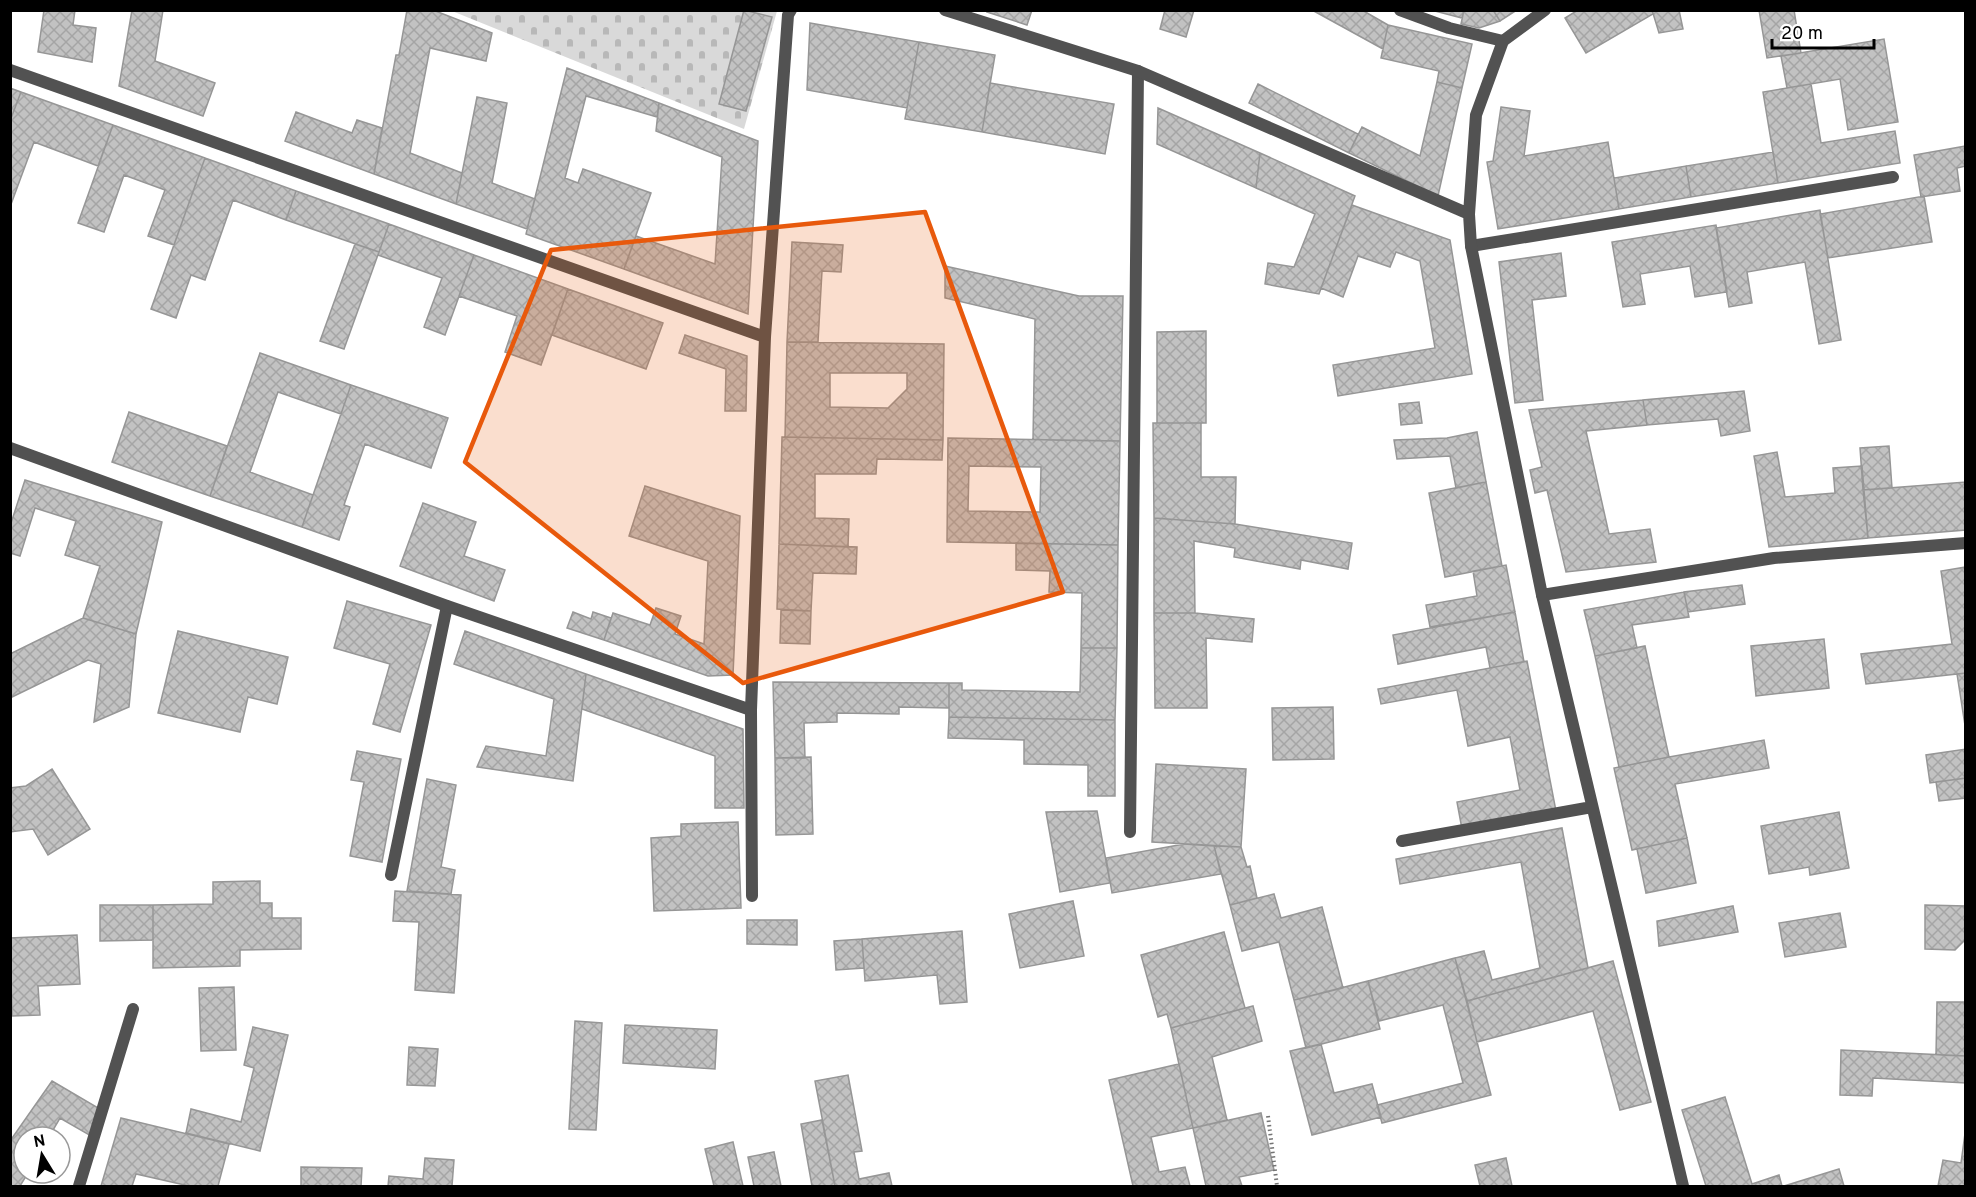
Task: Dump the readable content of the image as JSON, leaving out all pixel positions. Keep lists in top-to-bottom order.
{
  "scale_bar": "20 m",
  "north": "top"
}
